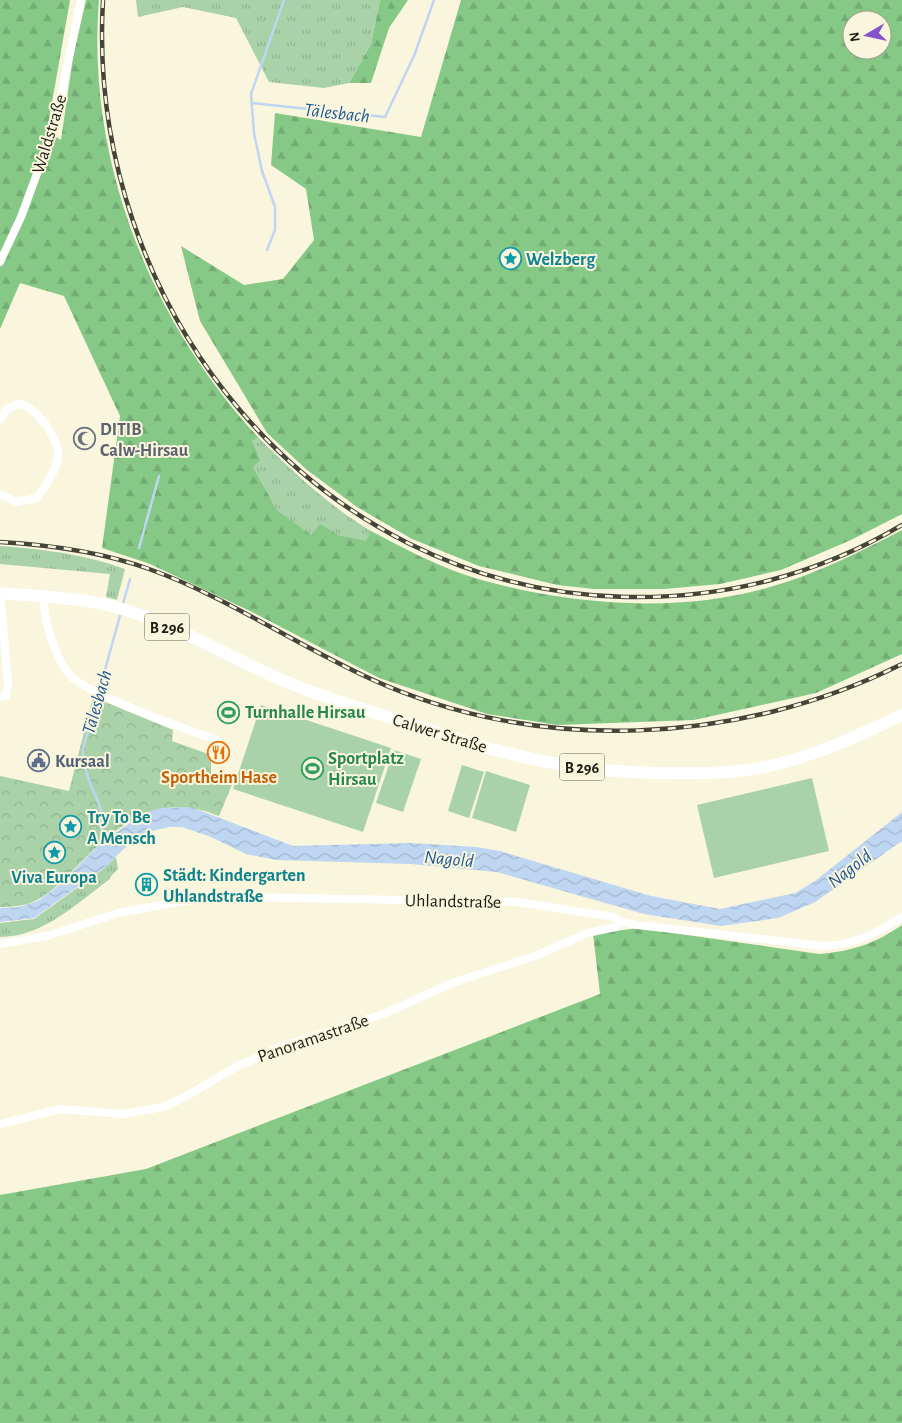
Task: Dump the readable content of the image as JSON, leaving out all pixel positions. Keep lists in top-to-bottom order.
{
  "streets": {
    "main road": ["B 296", "Calwer Straße"],
    "street": ["Waldstraße", "Uhlandstraße", "Panoramastraße"]
  },
  "crossings": [
    ["Uhlandstraße", "Panoramastraße"]
  ],
  "water": ["Tälesbach", "Nagold"],
  "places": {
    "place": ["Welzberg", "Try To Be A Mensch", "Viva Europa"],
    "mosque": ["DITIB Calw-Hirsau"],
    "sports": ["Turnhalle Hirsau", "Sportplatz Hirsau"],
    "restaurant": ["Sportheim Hase"],
    "public building": ["Kursaal"],
    "building": ["Städt: Kindergarten Uhlandstraße"]
  },
  "north": "left"
}
